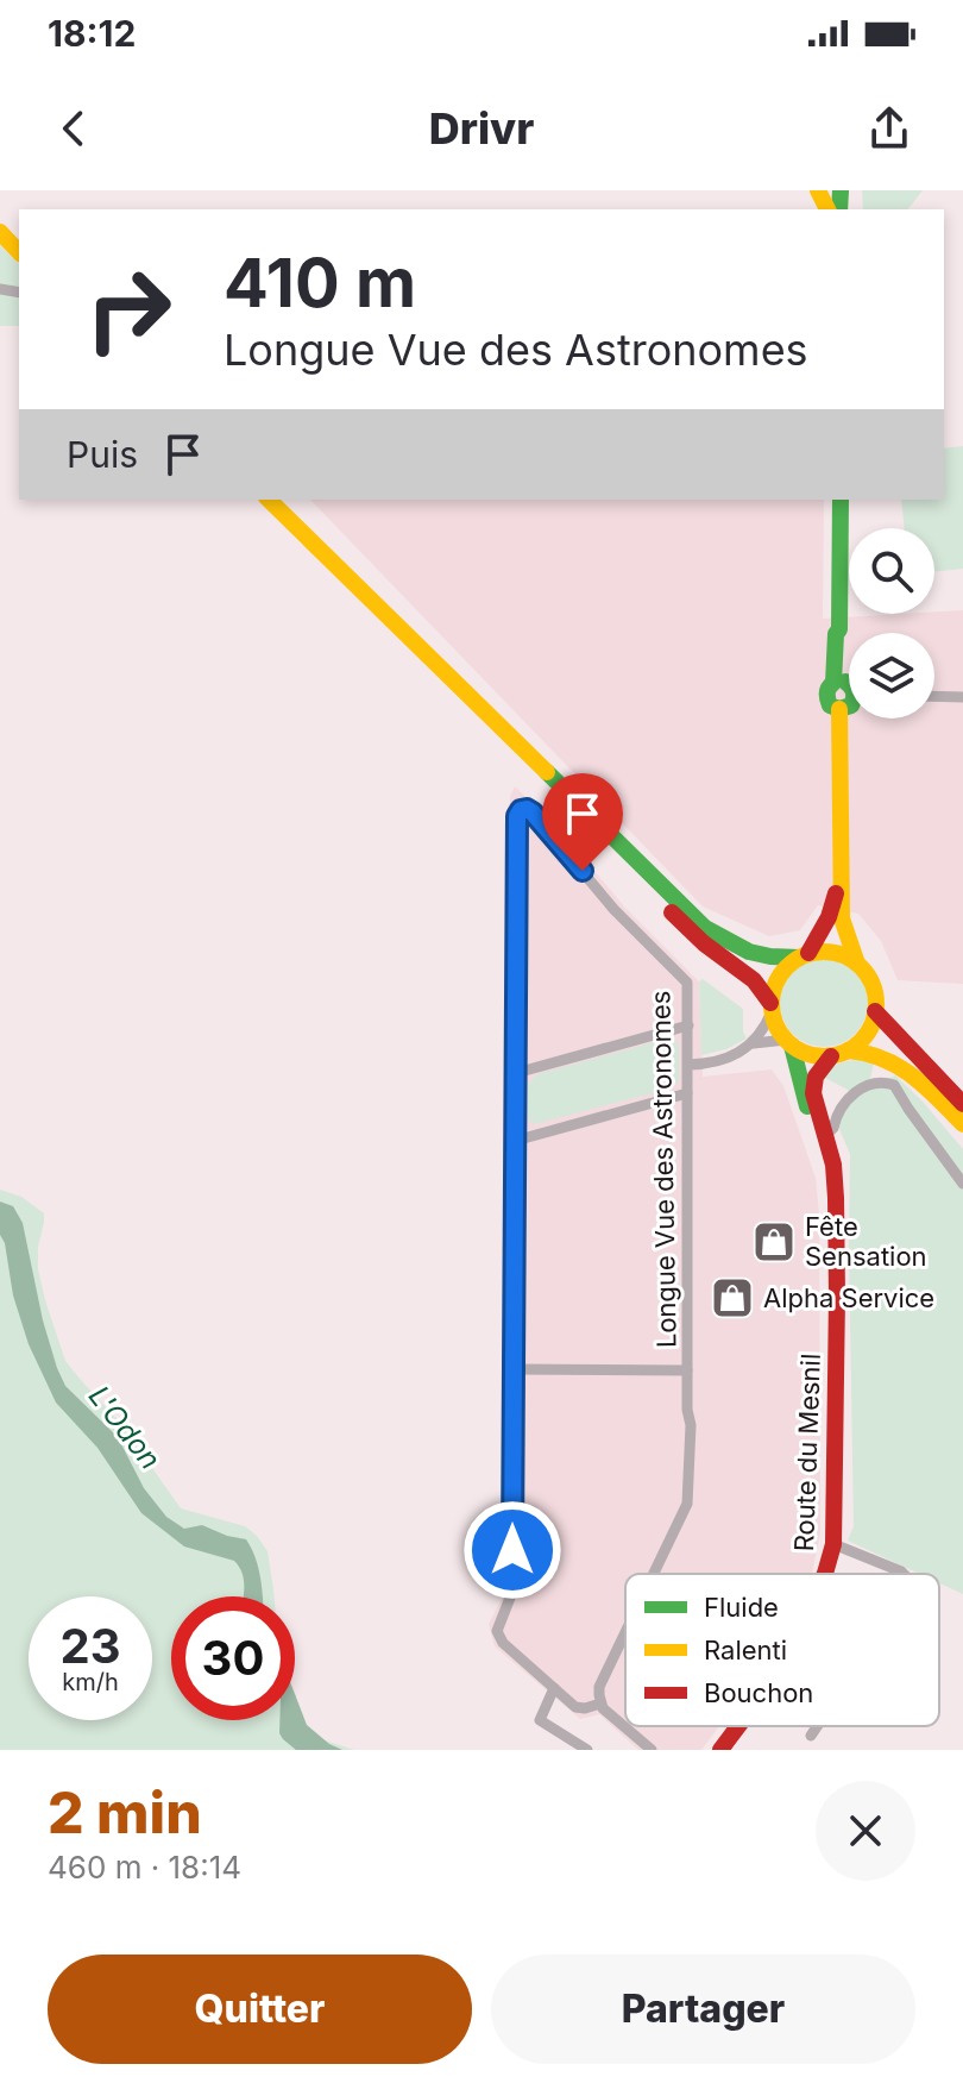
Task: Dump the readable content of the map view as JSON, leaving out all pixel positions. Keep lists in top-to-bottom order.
{
  "streets": {
    "main road": ["Route du Mesnil"],
    "street": ["Longue Vue des Astronomes"]
  },
  "water": ["L'Odon"],
  "places": {
    "shop": ["Fête Sensation", "Alpha Service"]
  },
  "legend": ["Fluide", "Ralenti", "Bouchon"],
  "page": {
    "status": "18:12",
    "header": "Drivr",
    "turn": ["410 m", "Longue Vue des Astronomes"],
    "then": "Puis",
    "speed": "23 km/h",
    "limit": "30",
    "heading": ["2 min", "460 m · 18:14"],
    "buttons": ["Quitter", "Partager"]
  }
}
